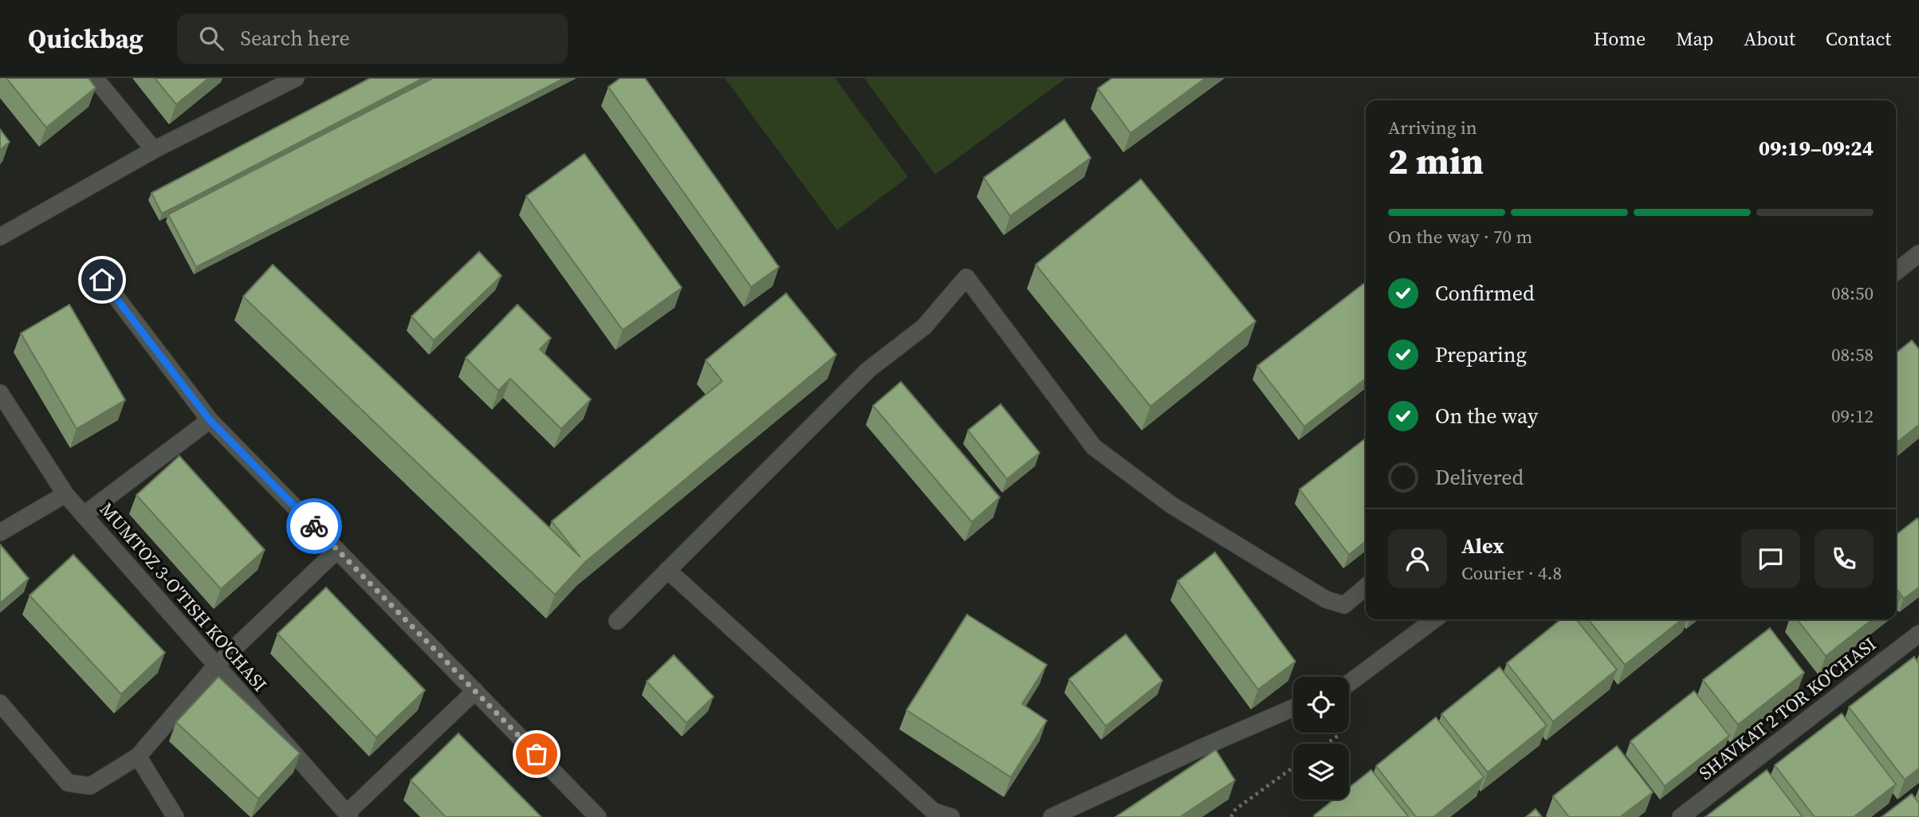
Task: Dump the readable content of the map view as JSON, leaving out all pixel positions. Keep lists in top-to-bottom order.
{
  "streets": {
    "street": ["MUMTOZ 3-O'TISH KO'CHASI", "SHAVKAT 2 TOR KO'CHASI"]
  },
  "page": {
    "header": "Quickbag",
    "search": "Search here",
    "nav": [
      "Home",
      "Map",
      "About",
      "Contact"
    ],
    "heading": ["2 min", "Arriving in", "09:19–09:24"],
    "panel": ["Alex", "Courier · 4.8"],
    "bar": "On the way · 70 m",
    "list": [
      ["Confirmed", "08:50"],
      ["Preparing", "08:58"],
      ["On the way", "09:12"],
      "Delivered"
    ]
  }
}
